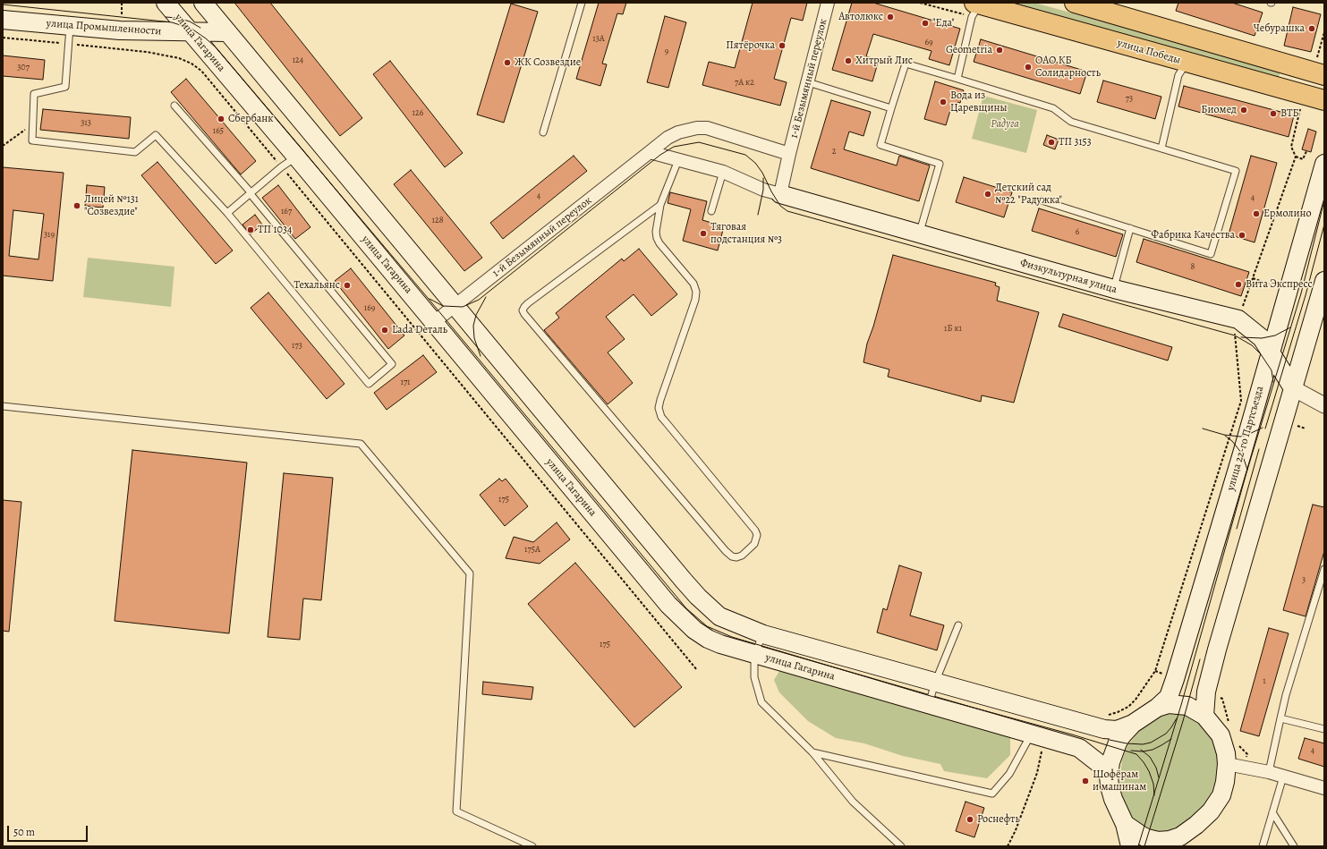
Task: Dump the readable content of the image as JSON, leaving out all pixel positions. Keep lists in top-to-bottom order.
{
  "streets": {
    "main road": [
      "улица Промышленности",
      "улица Гагарина",
      "улица Победы",
      "Физкультурная улица",
      "улица 22-го Партсъезда"
    ],
    "street": ["1-й Безымянный переулок"]
  },
  "crossings": [
    ["улица Промышленности", "улица Гагарина"],
    ["улица Гагарина", "1-й Безымянный переулок"],
    ["улица Гагарина", "улица 22-го Партсъезда"],
    ["1-й Безымянный переулок", "Физкультурная улица"],
    ["Физкультурная улица", "улица 22-го Партсъезда"]
  ],
  "parks": ["Радyга"],
  "places": [
    "Автолюкс",
    "\"Еда\"",
    "Чебурашка",
    "Пятёрочка",
    "Geometria",
    "Хитрый Лис",
    "ЖК Созвездие",
    "ОАО КБ Солидарность",
    "Вода из Царевщины",
    "Биомед",
    "ВТБ",
    "Сбербанк",
    "ТП 3153",
    "Детский сад №22 \"Радужка\"",
    "Лицей №131 \"Созвездие\"",
    "Ермолино",
    "ТП 1034",
    "Тяговая подстанция №3",
    "Фабрика Качества",
    "Вита Экспресс",
    "Техальянс",
    "Lada Dеталь",
    "Шофёрам и машинам",
    "Роснефть"
  ],
  "house_numbers": [
    "13А",
    "69",
    "9",
    "124",
    "307",
    "7А к2",
    "73",
    "126",
    "313",
    "165",
    "2",
    "4",
    "4",
    "167",
    "128",
    "6",
    "319",
    "8",
    "169",
    "1Б к1",
    "173",
    "171",
    "175",
    "175А",
    "3",
    "175",
    "1",
    "4"
  ],
  "scale_bar": "50 m"
}
